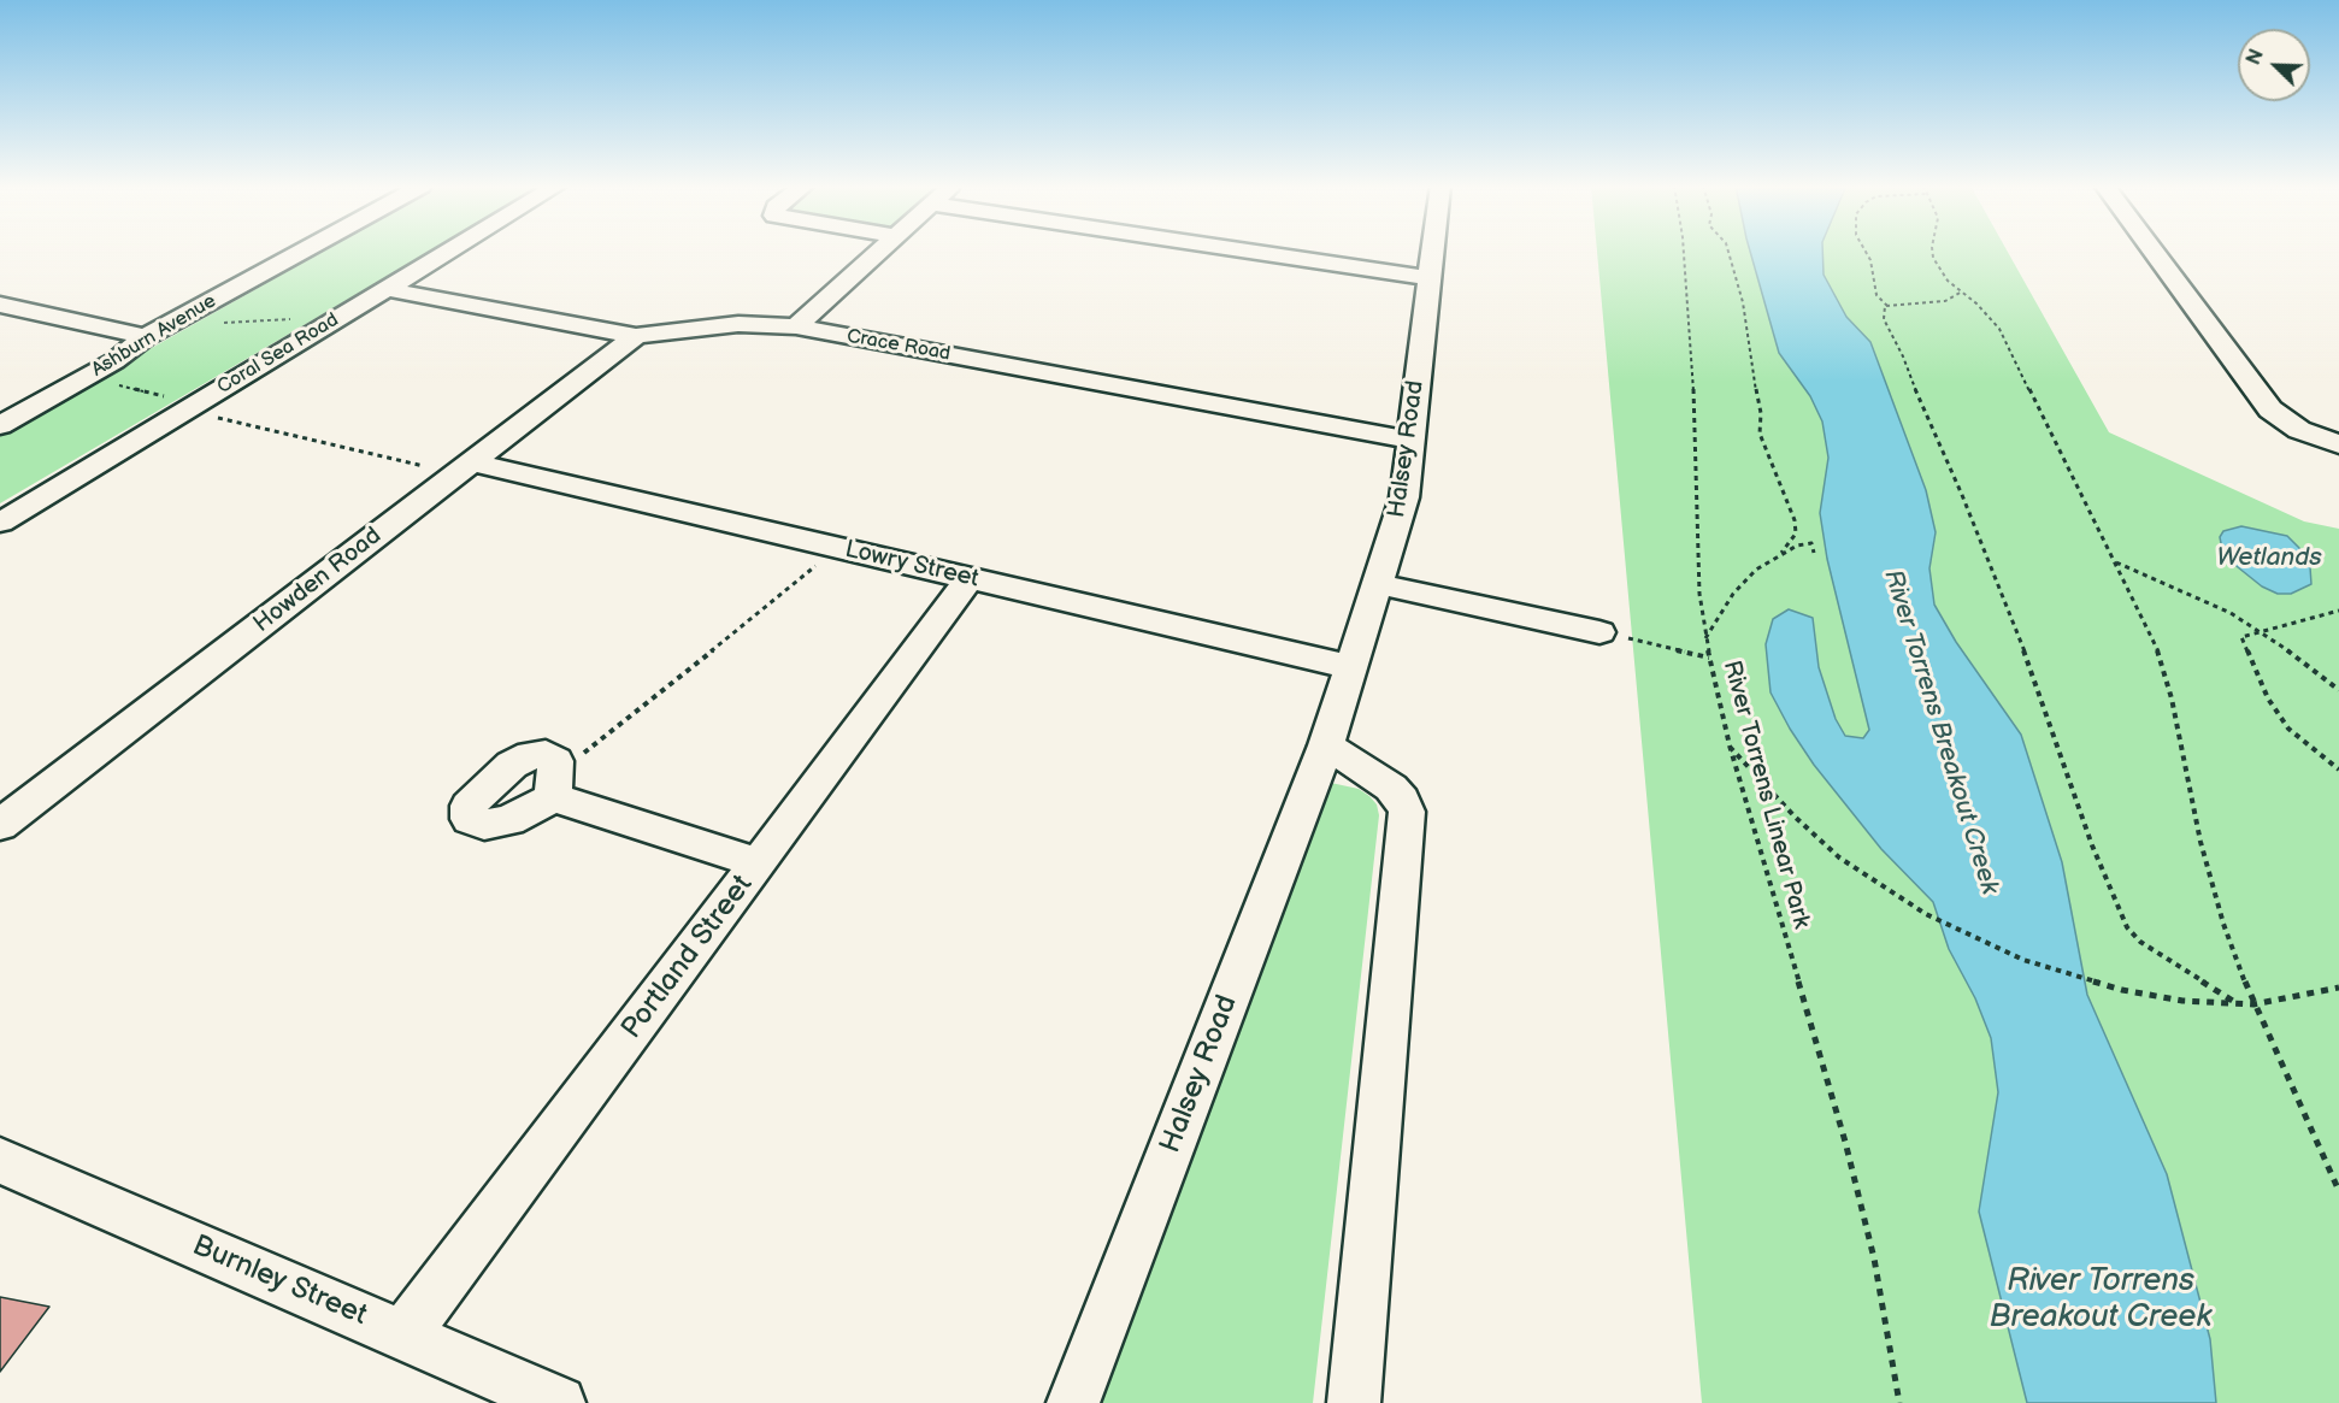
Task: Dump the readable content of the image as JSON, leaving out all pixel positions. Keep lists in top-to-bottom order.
{
  "streets": {
    "street": [
      "Ashburn Avenue",
      "Crace Road",
      "Coral Sea Road",
      "Halsey Road",
      "Lowry Street",
      "Howden Road",
      "Portland Street",
      "Burnley Street"
    ],
    "path": ["River Torrens Linear Park"]
  },
  "crossings": [
    ["Crace Road", "Coral Sea Road"],
    ["Crace Road", "Halsey Road"],
    ["Crace Road", "Howden Road"],
    ["Halsey Road", "Lowry Street"],
    ["Lowry Street", "Howden Road"],
    ["Lowry Street", "Portland Street"],
    ["Portland Street", "Burnley Street"]
  ],
  "water": ["Wetlands", "River Torrens Breakout Creek"],
  "north": "top left"
}
